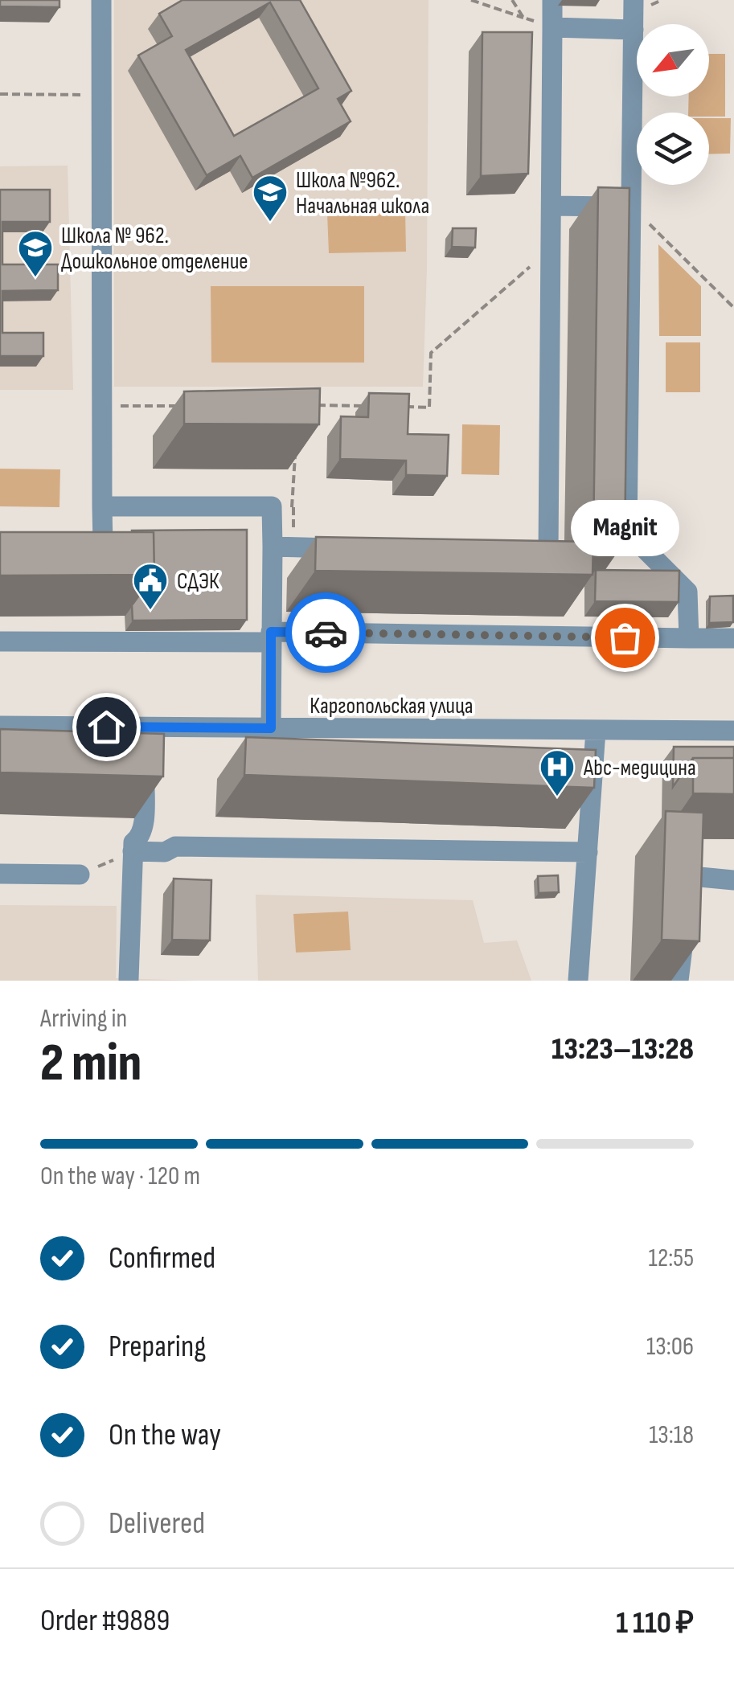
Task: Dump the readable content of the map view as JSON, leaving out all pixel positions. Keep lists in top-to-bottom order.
{
  "streets": {
    "street": ["Каргопольская улица"]
  },
  "places": {
    "school or university": ["Школа №962. Начальная школа", "Школа № 962. Дошкольное отделение"],
    "public building": ["СДЭК"],
    "other": ["Magnit"],
    "hospital": ["Abc-медицина"]
  },
  "north": "bottom left",
  "page": {
    "bubble": "Magnit",
    "heading": ["2 min", "Arriving in", "13:23–13:28"],
    "panel": ["Order #9889", "1 110 ₽"],
    "bar": "On the way · 120 m",
    "list": [
      ["Confirmed", "12:55"],
      ["Preparing", "13:06"],
      ["On the way", "13:18"],
      "Delivered"
    ]
  }
}
